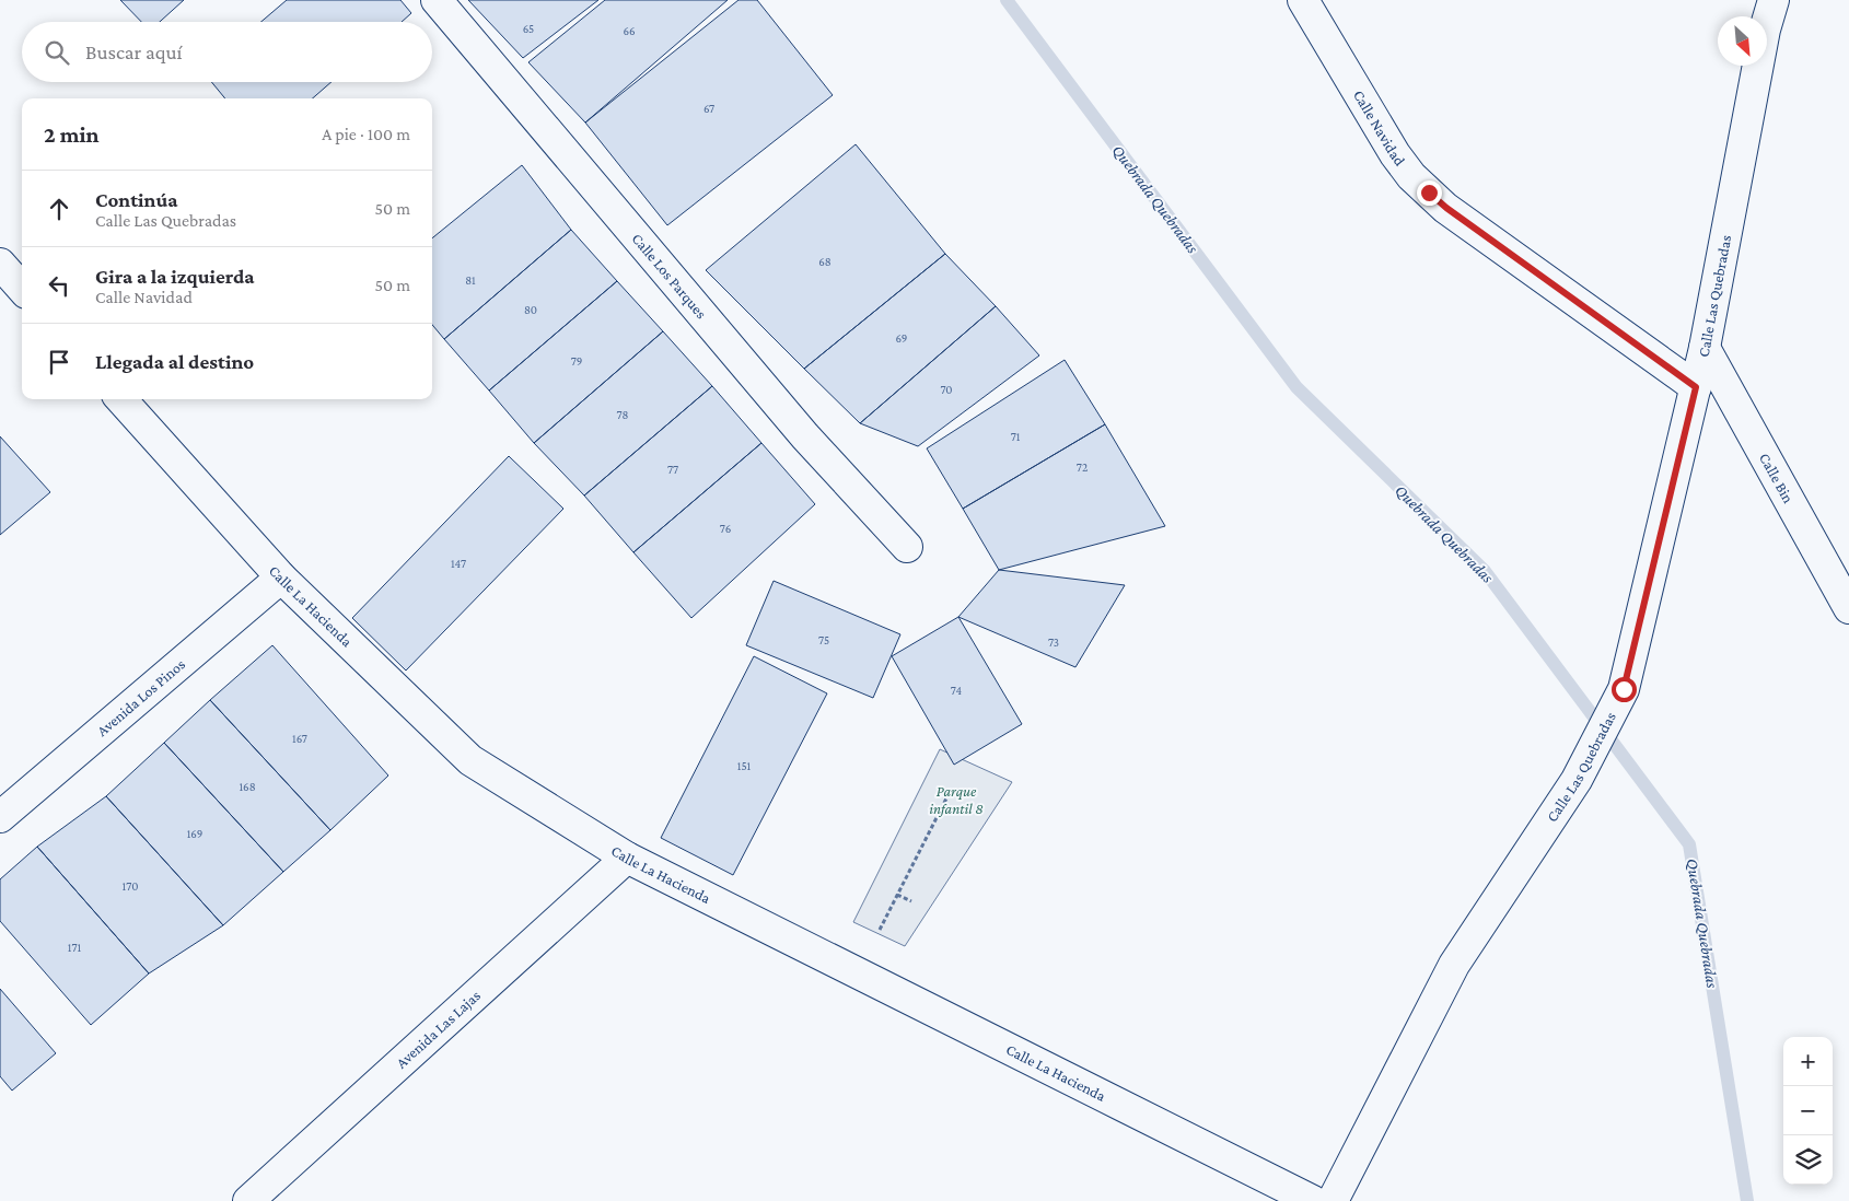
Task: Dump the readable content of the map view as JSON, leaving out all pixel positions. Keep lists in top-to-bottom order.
{
  "streets": {
    "street": [
      "Calle Navidad",
      "Calle Los Parques",
      "Calle Las Quebradas",
      "Calle Bin",
      "Calle La Hacienda",
      "Avenida Los Pinos",
      "Avenida Las Lajas"
    ]
  },
  "crossings": [
    ["Calle Navidad", "Calle Las Quebradas"],
    ["Calle Las Quebradas", "Calle Bin"],
    ["Calle La Hacienda", "Avenida Los Pinos"],
    ["Calle La Hacienda", "Avenida Las Lajas"]
  ],
  "water": ["Quebrada Quebradas"],
  "parks": ["Parque infantil 8"],
  "house_numbers": [
    "65",
    "66",
    "67",
    "68",
    "81",
    "80",
    "69",
    "79",
    "70",
    "78",
    "71",
    "72",
    "77",
    "76",
    "147",
    "75",
    "73",
    "74",
    "167",
    "151",
    "168",
    "169",
    "170",
    "171"
  ],
  "north": "bottom right",
  "page": {
    "search": "Buscar aquí",
    "heading": ["2 min", "A pie · 100 m"],
    "list": [
      ["Continúa", "Calle Las Quebradas", "50 m"],
      ["Gira a la izquierda", "Calle Navidad", "50 m"],
      "Llegada al destino"
    ],
    "map_buttons": ["+", "−"]
  }
}
